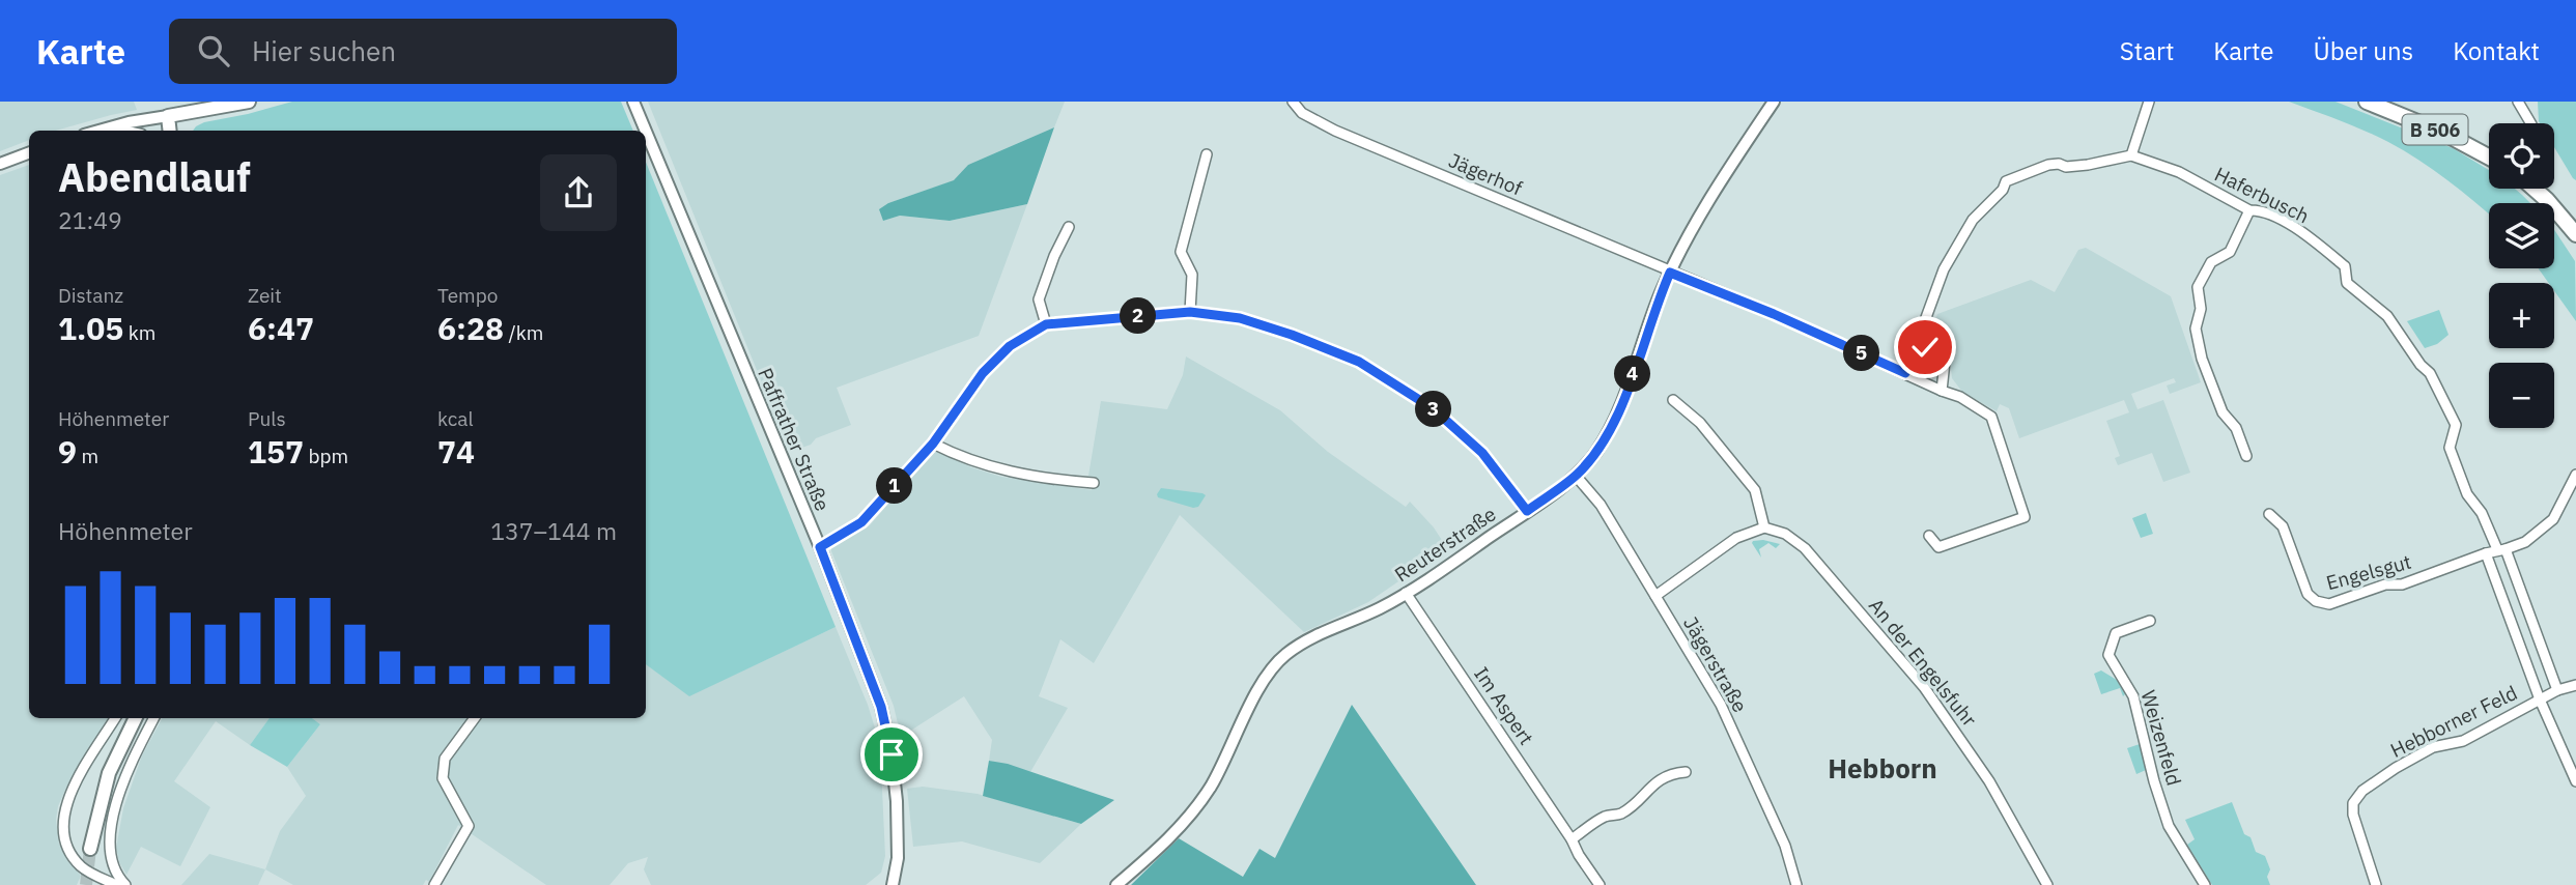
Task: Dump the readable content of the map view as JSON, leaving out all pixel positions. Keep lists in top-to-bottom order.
{
  "streets": {
    "main road": ["B 506"],
    "street": [
      "Jägerhof",
      "Haferbusch",
      "Paffrather Straße",
      "Reuterstraße",
      "Engelsgut",
      "An der Engelsfuhr",
      "Jägerstraße",
      "Im Aspert",
      "Hebborner Feld",
      "Weizenfeld"
    ]
  },
  "crossings": [
    ["Jägerhof", "Reuterstraße"],
    ["Haferbusch", "Engelsgut"],
    ["Haferbusch", "Hebborner Feld"],
    ["Reuterstraße", "Jägerstraße"],
    ["Reuterstraße", "Im Aspert"]
  ],
  "districts": ["Hebborn"],
  "page": {
    "header": "Karte",
    "search": "Hier suchen",
    "nav": [
      "Start",
      "Karte",
      "Über uns",
      "Kontakt"
    ],
    "map_buttons": ["+", "−"],
    "heading": ["Abendlauf", "21:49"],
    "stats": [
      ["Distanz", "1.05 km"],
      ["Zeit", "6:47"],
      ["Tempo", "6:28 /km"],
      ["Höhenmeter", "9 m"],
      ["Puls", "157 bpm"],
      ["kcal", "74"]
    ],
    "pins": [
      "2",
      "5",
      "4",
      "3",
      "1"
    ],
    "chart": ["Höhenmeter", "137–144 m"]
  }
}
